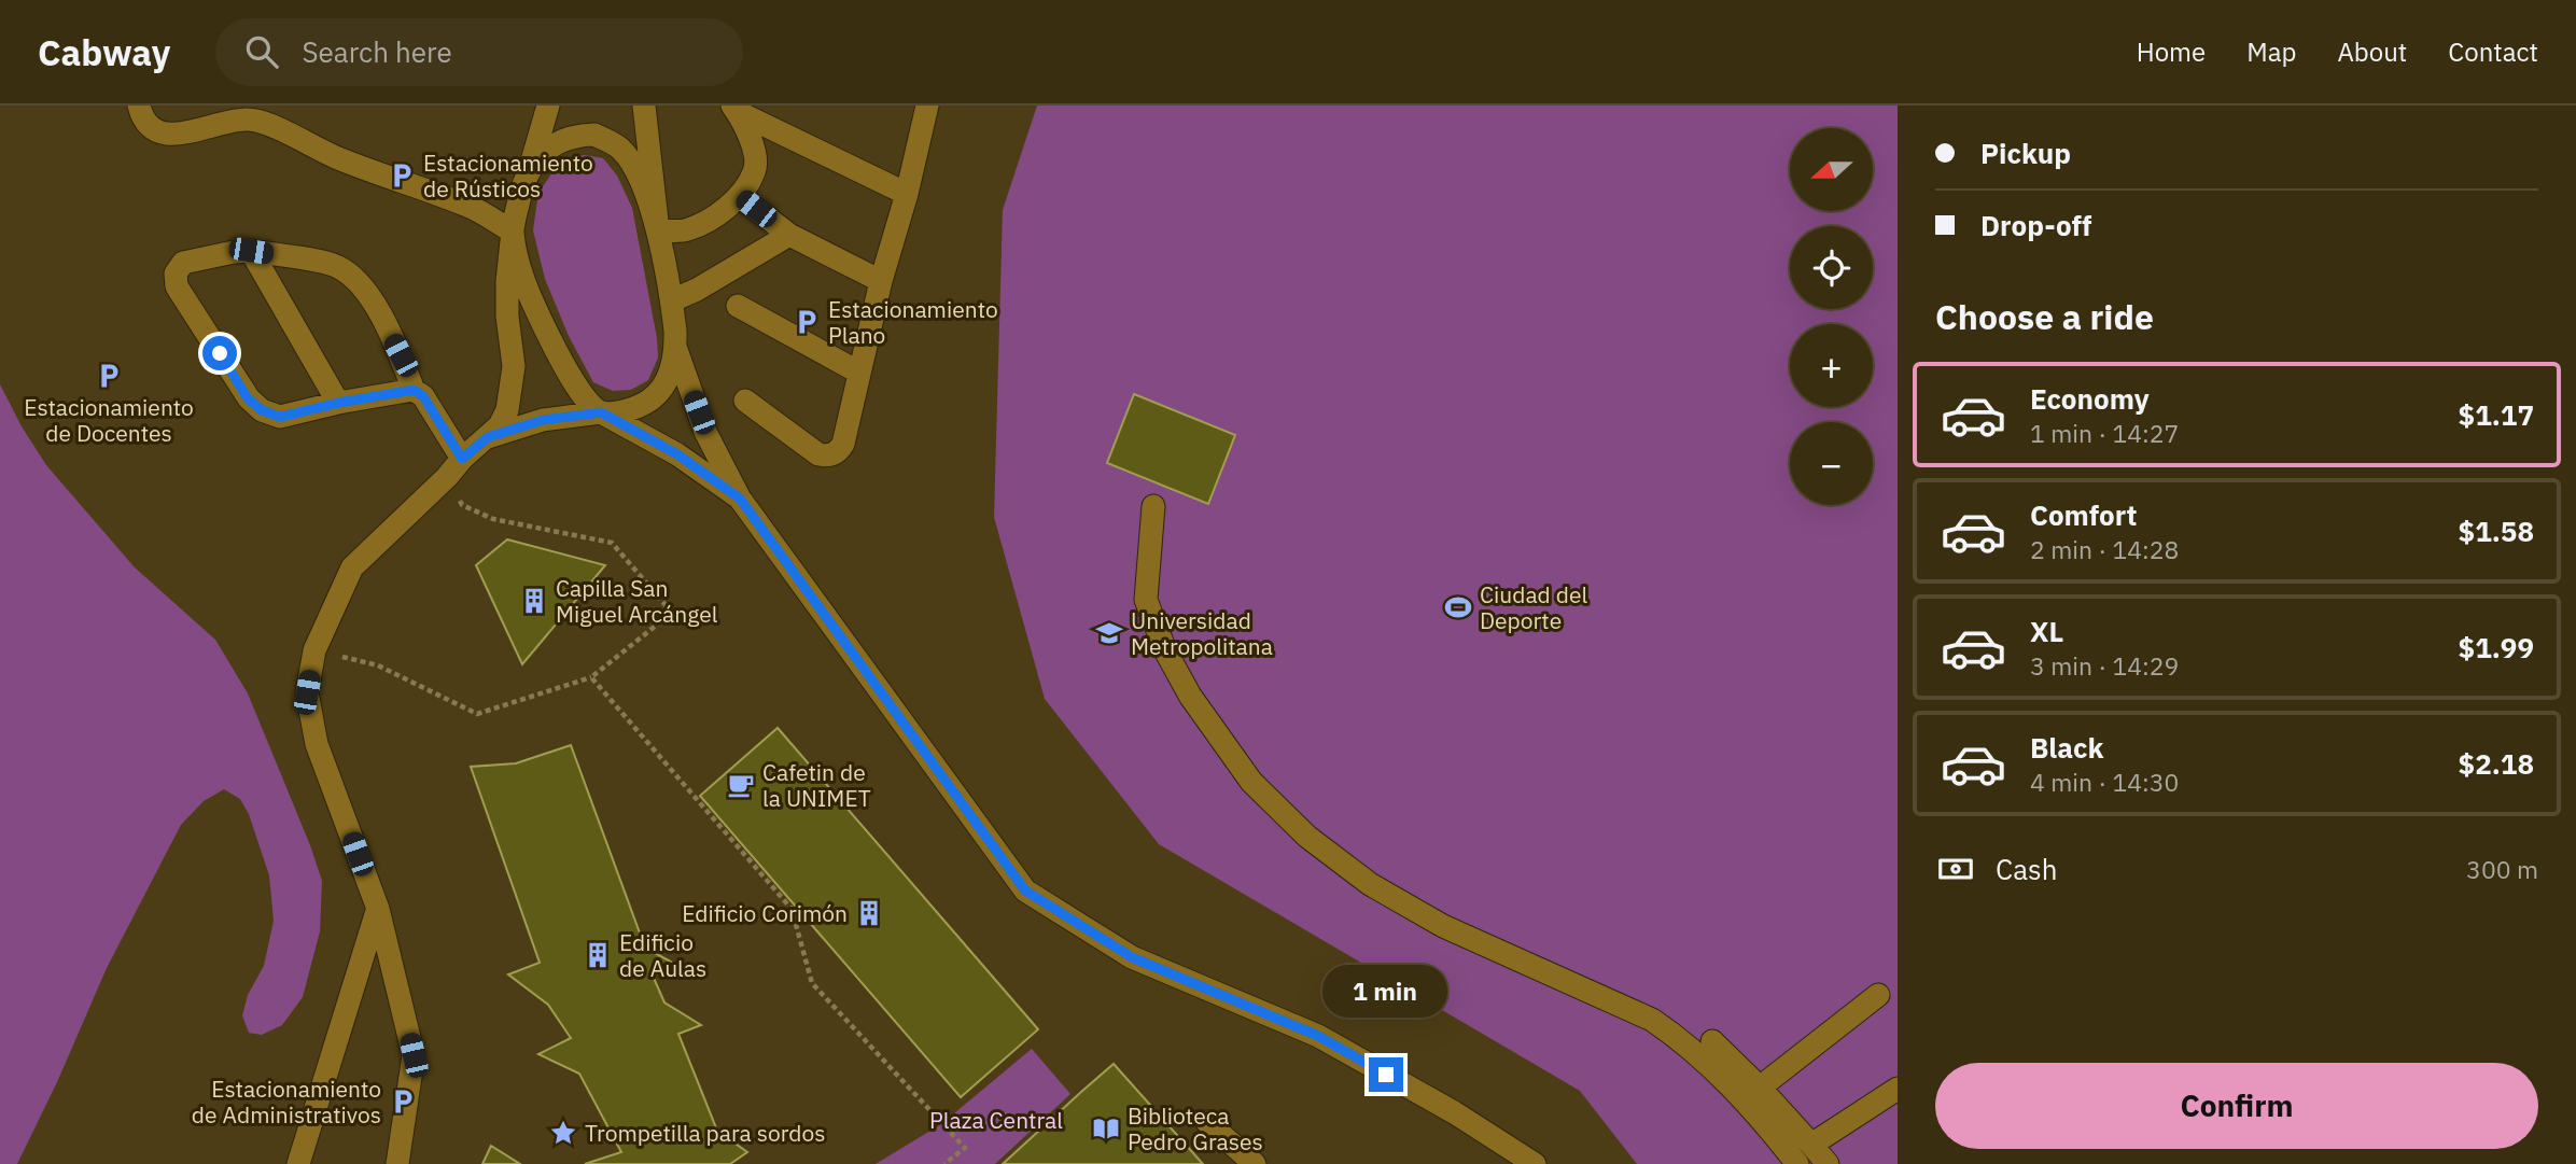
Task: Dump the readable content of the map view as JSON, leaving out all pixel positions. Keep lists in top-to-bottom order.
{
  "parks": ["Plaza Central"],
  "places": {
    "parking": [
      "Estacionamiento de Rústicos",
      "Estacionamiento Plano",
      "Estacionamiento de Docentes",
      "Estacionamiento de Administrativos"
    ],
    "building": ["Capilla San Miguel Arcángel", "Edificio Corimón", "Edificio de Aulas"],
    "sports": ["Ciudad del Deporte"],
    "school or university": ["Universidad Metropolitana"],
    "cafe": ["Cafetin de la UNIMET"],
    "library": ["Biblioteca Pedro Grases"],
    "place": ["Trompetilla para sordos"]
  },
  "north": "left",
  "page": {
    "header": "Cabway",
    "search": "Search here",
    "nav": [
      "Home",
      "Map",
      "About",
      "Contact"
    ],
    "banner": ["Pickup", "Drop-off"],
    "map_buttons": ["+", "−"],
    "heading": "Choose a ride",
    "list": [
      {
        "name": "Economy",
        "note": "1 min · 14:27",
        "value": "$1.17"
      },
      {
        "name": "Comfort",
        "note": "2 min · 14:28",
        "value": "$1.58"
      },
      {
        "name": "XL",
        "note": "3 min · 14:29",
        "value": "$1.99"
      },
      {
        "name": "Black",
        "note": "4 min · 14:30",
        "value": "$2.18"
      }
    ],
    "pay": ["Cash", "300 m"],
    "bubble": "1 min",
    "buttons": "Confirm"
  }
}
